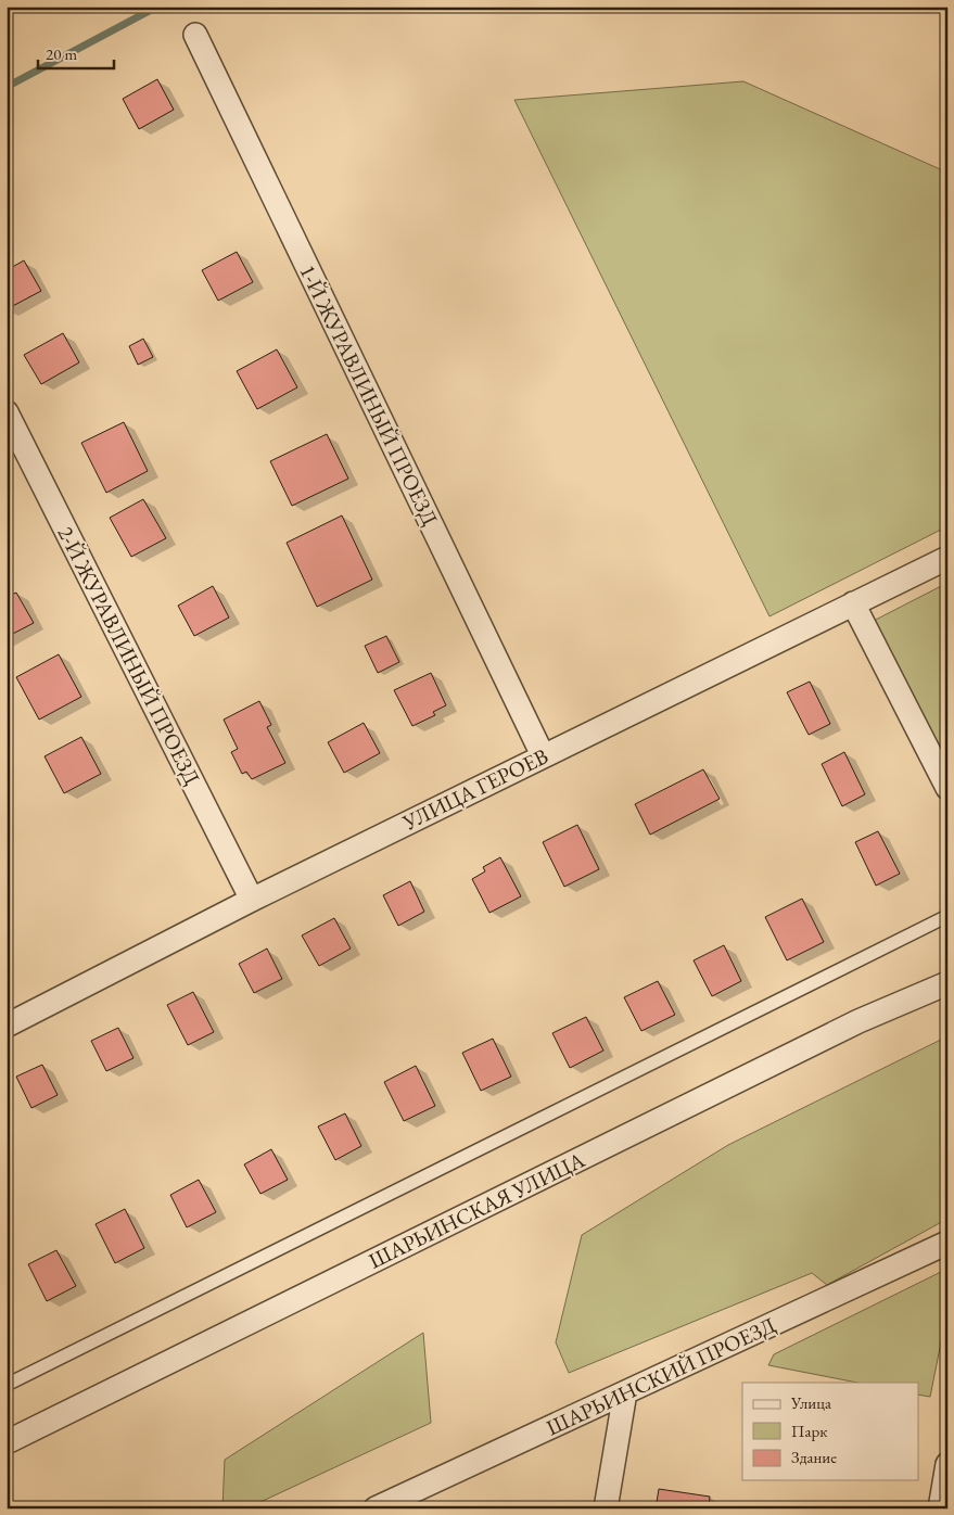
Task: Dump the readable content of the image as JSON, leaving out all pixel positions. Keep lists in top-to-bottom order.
{
  "streets": {
    "street": [
      "1-Й ЖУРАВЛИНЫЙ ПРОЕЗД",
      "2-Й ЖУРАВЛИНЫЙ ПРОЕЗД",
      "УЛИЦА ГЕРОЕВ",
      "ШАРЬИНСКАЯ УЛИЦА",
      "ШАРЬИНСКИЙ ПРОЕЗД"
    ]
  },
  "crossings": [
    ["1-Й ЖУРАВЛИНЫЙ ПРОЕЗД", "УЛИЦА ГЕРОЕВ"],
    ["2-Й ЖУРАВЛИНЫЙ ПРОЕЗД", "УЛИЦА ГЕРОЕВ"]
  ],
  "legend": ["Улица", "Парк", "Здание"],
  "scale_bar": "20 m"
}
